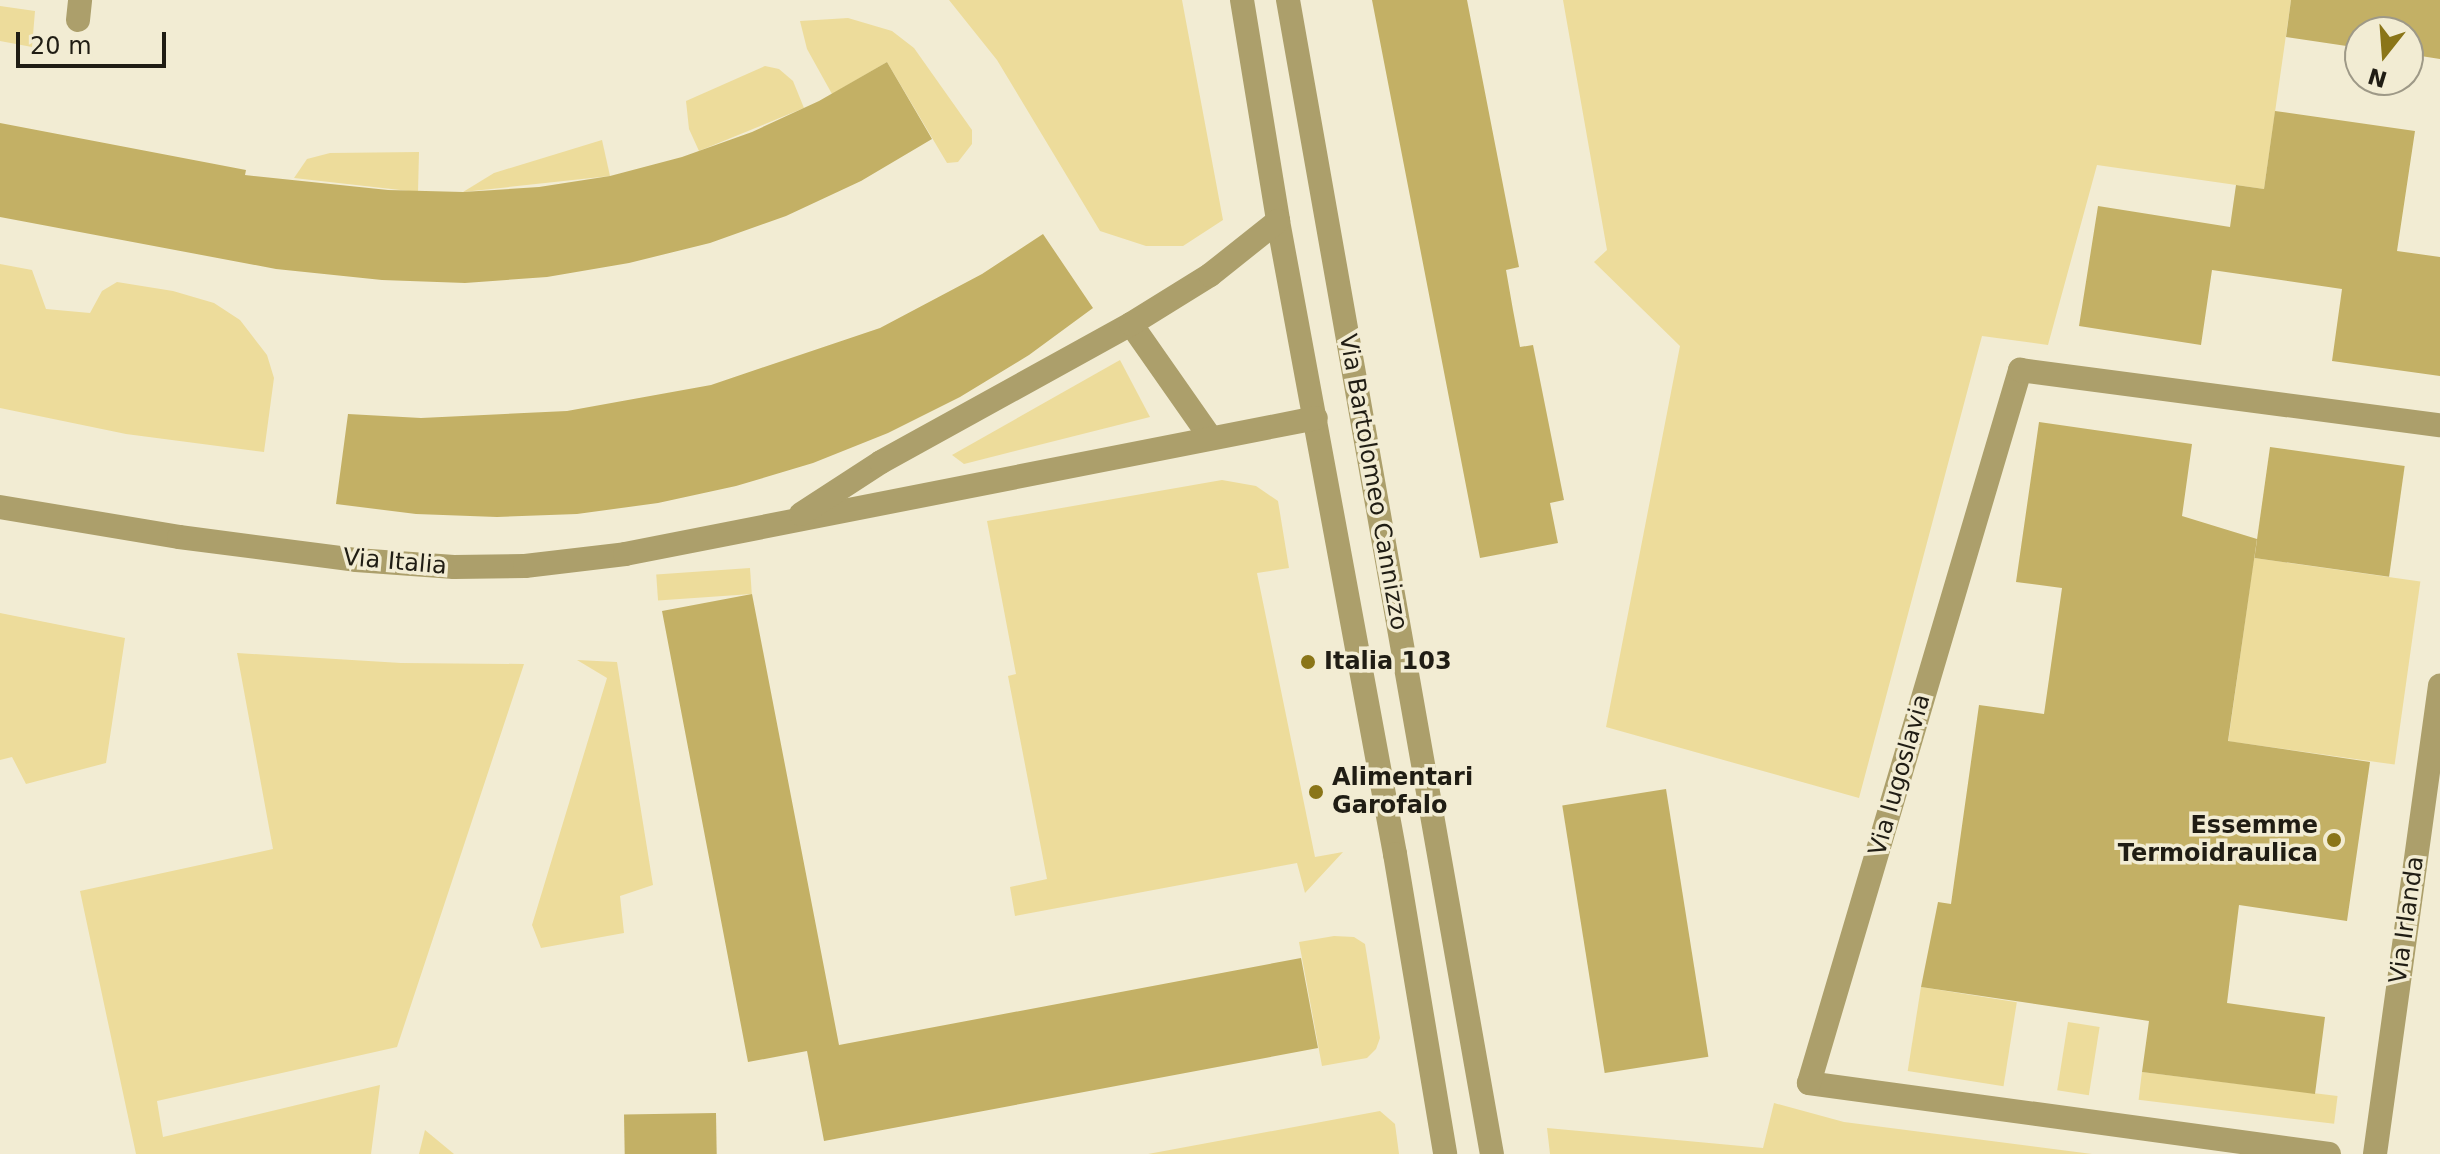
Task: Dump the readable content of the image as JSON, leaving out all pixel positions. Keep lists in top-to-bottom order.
{
  "streets": {
    "street": [
      "Via Bartolomeo Cannizzo",
      "Via Italia",
      "Via Iugoslavia",
      "Via Irlanda"
    ]
  },
  "crossings": [
    ["Via Bartolomeo Cannizzo", "Via Italia"]
  ],
  "places": ["Italia 103", "Alimentari Garofalo", "Essemme Termoidraulica"],
  "scale_bar": "20 m",
  "north": "bottom"
}
